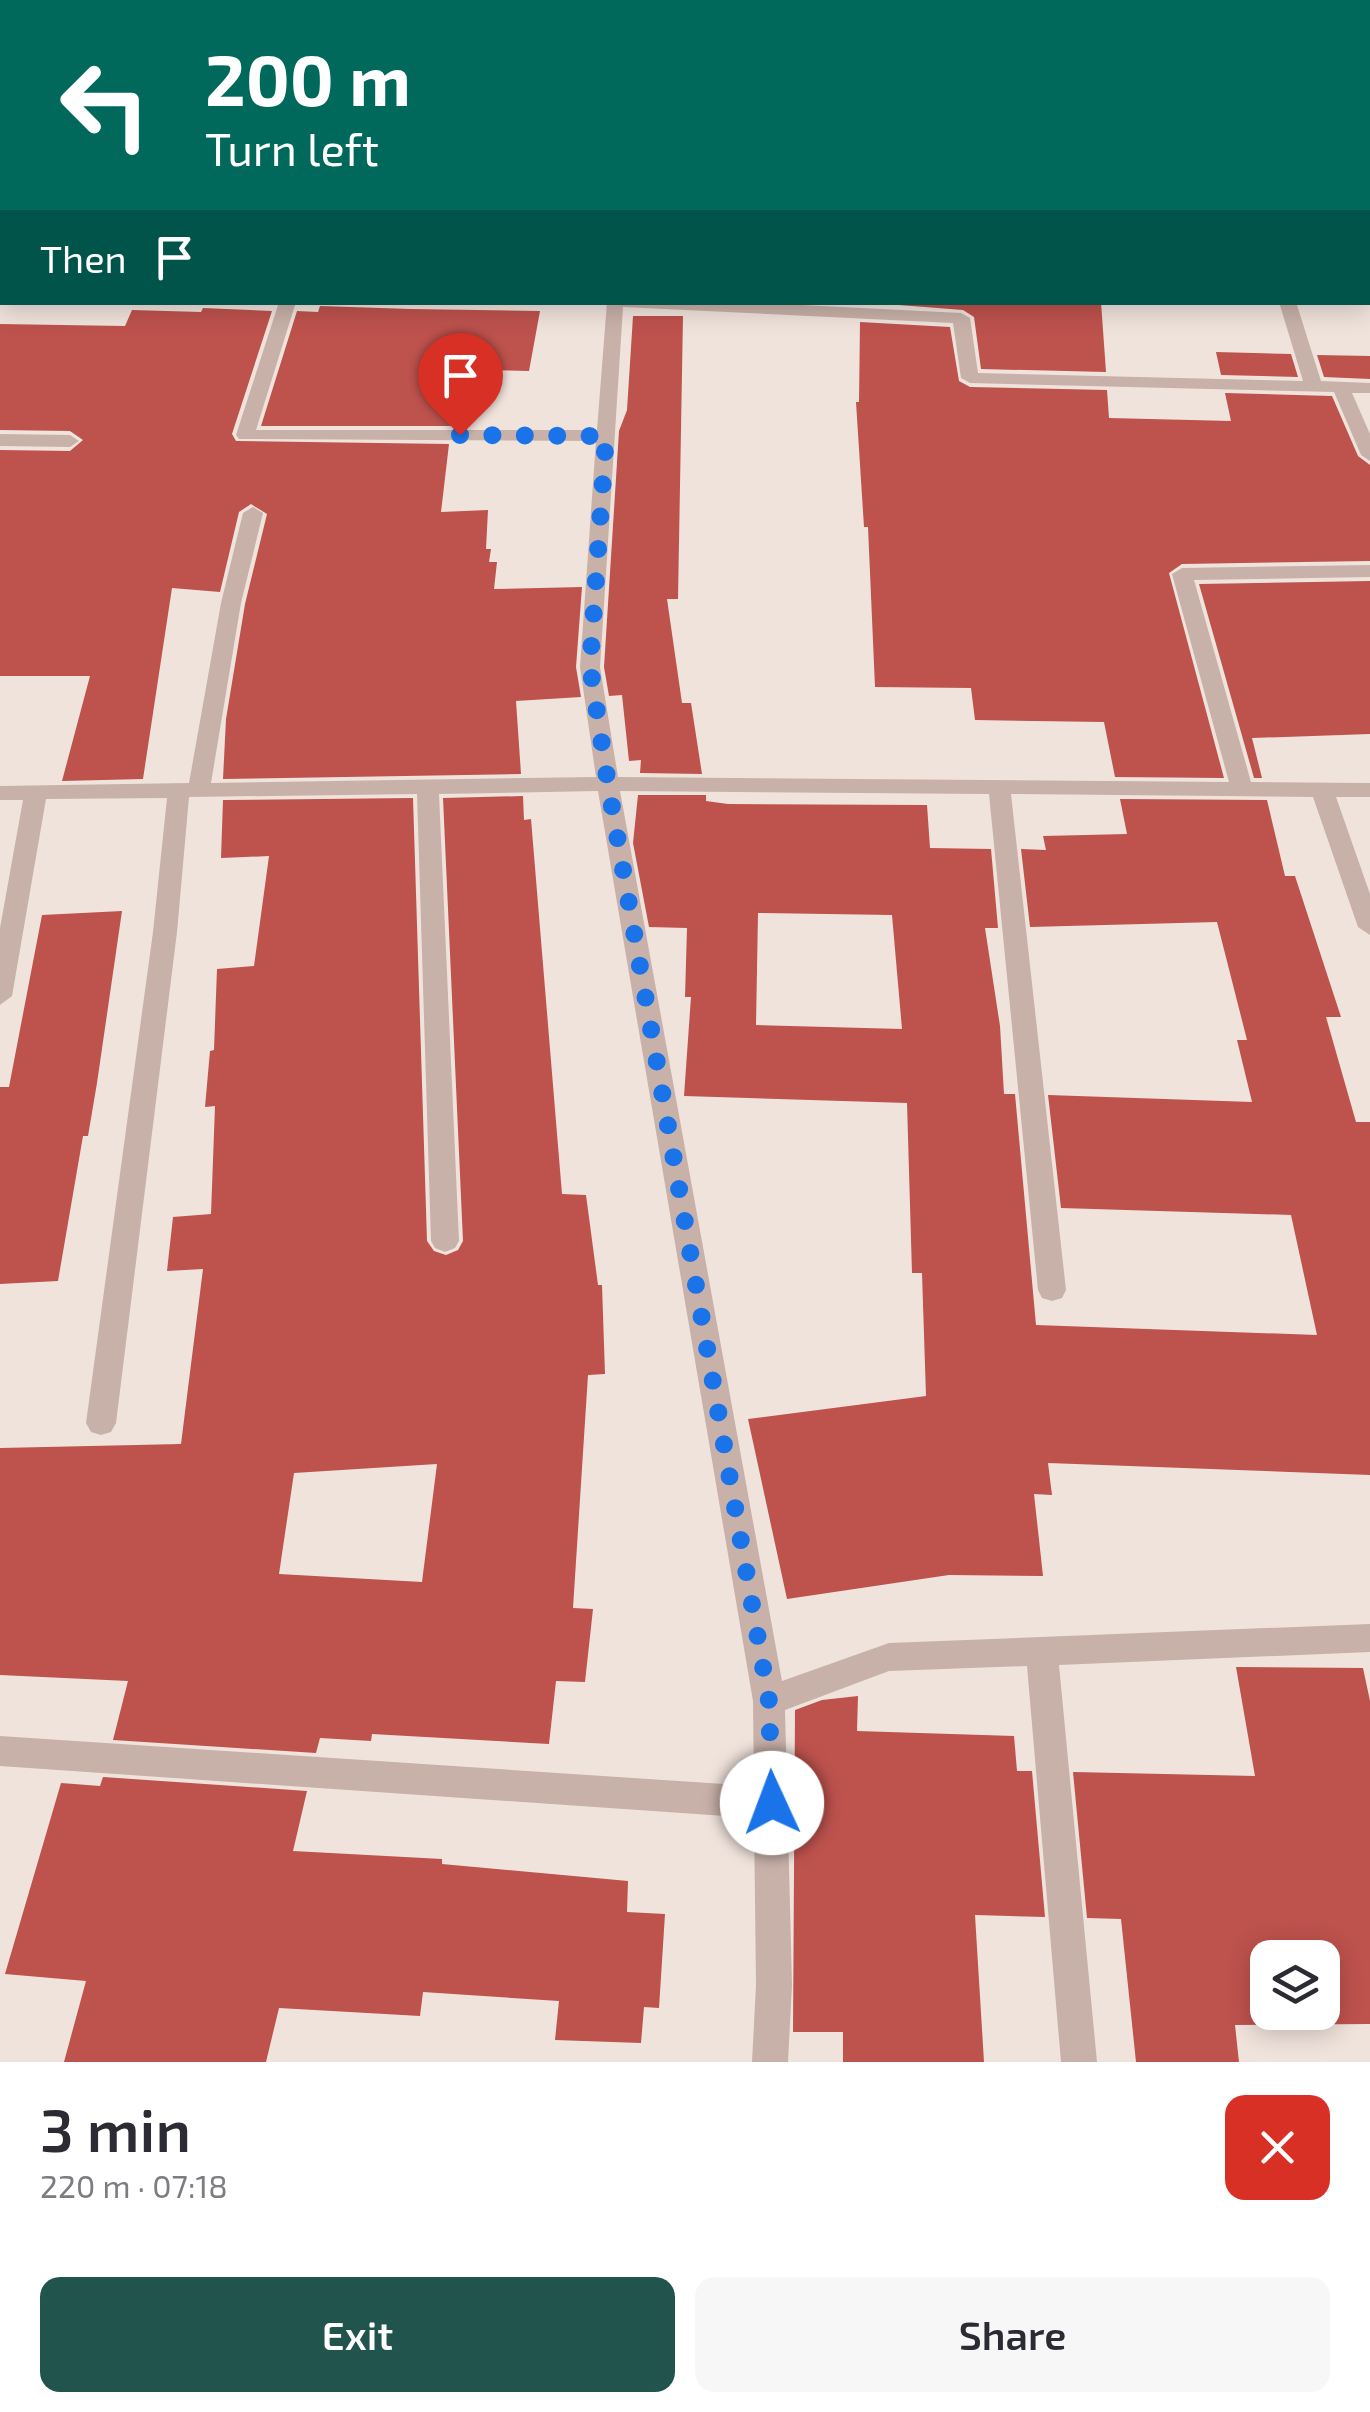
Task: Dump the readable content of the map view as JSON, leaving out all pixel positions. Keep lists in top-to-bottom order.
{
  "page": {
    "turn": ["200 m", "Turn left"],
    "then": "Then",
    "heading": ["3 min", "220 m · 07:18"],
    "buttons": ["Exit", "Share"]
  }
}
